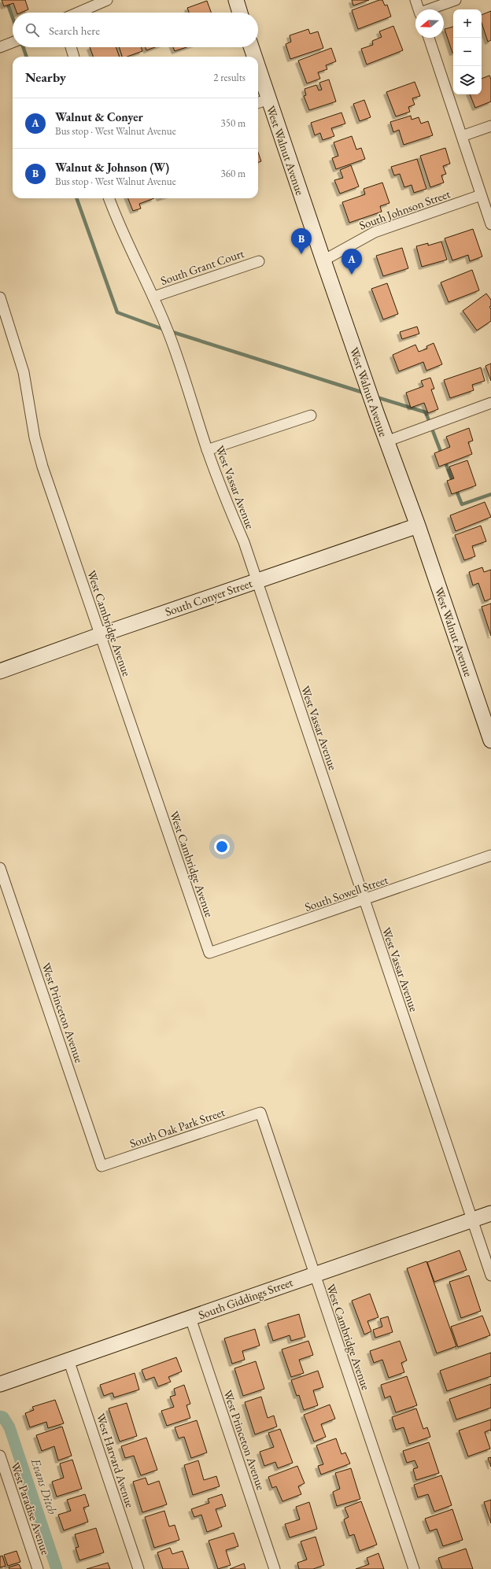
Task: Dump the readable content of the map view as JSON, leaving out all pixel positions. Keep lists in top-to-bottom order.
{
  "streets": {
    "street": [
      "West Walnut Avenue",
      "South Johnson Street",
      "South Grant Court",
      "West Vassar Avenue",
      "South Conyer Street",
      "West Cambridge Avenue",
      "South Sowell Street",
      "West Princeton Avenue",
      "South Oak Park Street",
      "South Giddings Street",
      "West Harvard Avenue",
      "West Paradise Avenue"
    ]
  },
  "crossings": [
    ["West Walnut Avenue", "South Johnson Street"],
    ["West Walnut Avenue", "South Conyer Street"],
    ["South Grant Court", "West Vassar Avenue"],
    ["West Vassar Avenue", "South Conyer Street"],
    ["West Vassar Avenue", "South Sowell Street"],
    ["West Vassar Avenue", "South Giddings Street"],
    ["South Conyer Street", "West Cambridge Avenue"],
    ["West Cambridge Avenue", "South Sowell Street"],
    ["West Cambridge Avenue", "South Oak Park Street"],
    ["West Cambridge Avenue", "South Giddings Street"],
    ["West Princeton Avenue", "South Oak Park Street"],
    ["West Princeton Avenue", "South Giddings Street"],
    ["South Giddings Street", "West Harvard Avenue"]
  ],
  "water": ["Evans Ditch"],
  "north": "left",
  "page": {
    "map_buttons": ["+", "−"],
    "search": "Search here",
    "heading": ["Nearby", "2 results"],
    "list": [
      {
        "mark": "A",
        "name": "Walnut & Conyer",
        "note": "Bus stop · West Walnut Avenue",
        "value": "350 m"
      },
      {
        "mark": "B",
        "name": "Walnut & Johnson (W)",
        "note": "Bus stop · West Walnut Avenue",
        "value": "360 m"
      }
    ],
    "pins": ["B", "A"]
  }
}
